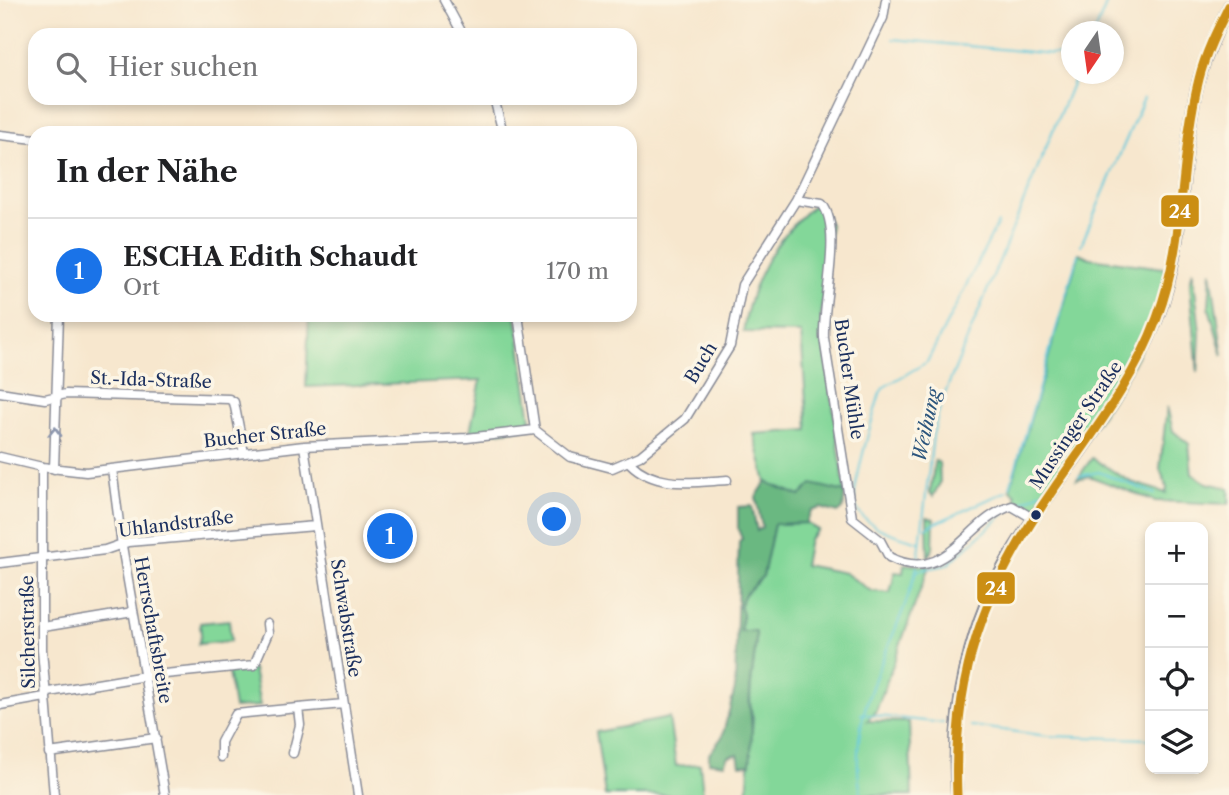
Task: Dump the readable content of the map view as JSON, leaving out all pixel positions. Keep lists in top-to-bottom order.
{
  "streets": {
    "street": [
      "Buch",
      "Bucher Mühle",
      "St.-Ida-Straße",
      "Mussinger Straße",
      "Bucher Straße",
      "Uhlandstraße",
      "Schwabstraße",
      "Herrschaftsbreite",
      "Silcherstraße"
    ]
  },
  "crossings": [
    ["Buch", "Bucher Mühle"],
    ["Bucher Mühle", "Mussinger Straße"],
    ["St.-Ida-Straße", "Bucher Straße"],
    ["Bucher Straße", "Schwabstraße"],
    ["Bucher Straße", "Herrschaftsbreite"],
    ["Bucher Straße", "Silcherstraße"],
    ["Uhlandstraße", "Schwabstraße"],
    ["Uhlandstraße", "Herrschaftsbreite"],
    ["Uhlandstraße", "Silcherstraße"]
  ],
  "water": ["Weihung"],
  "lines": ["transit line 24"],
  "north": "bottom",
  "page": {
    "search": "Hier suchen",
    "heading": "In der Nähe",
    "list": [
      {
        "mark": "1",
        "name": "ESCHA Edith Schaudt",
        "note": "Ort",
        "value": "170 m"
      }
    ],
    "pins": "1",
    "map_buttons": ["+", "−"]
  }
}
